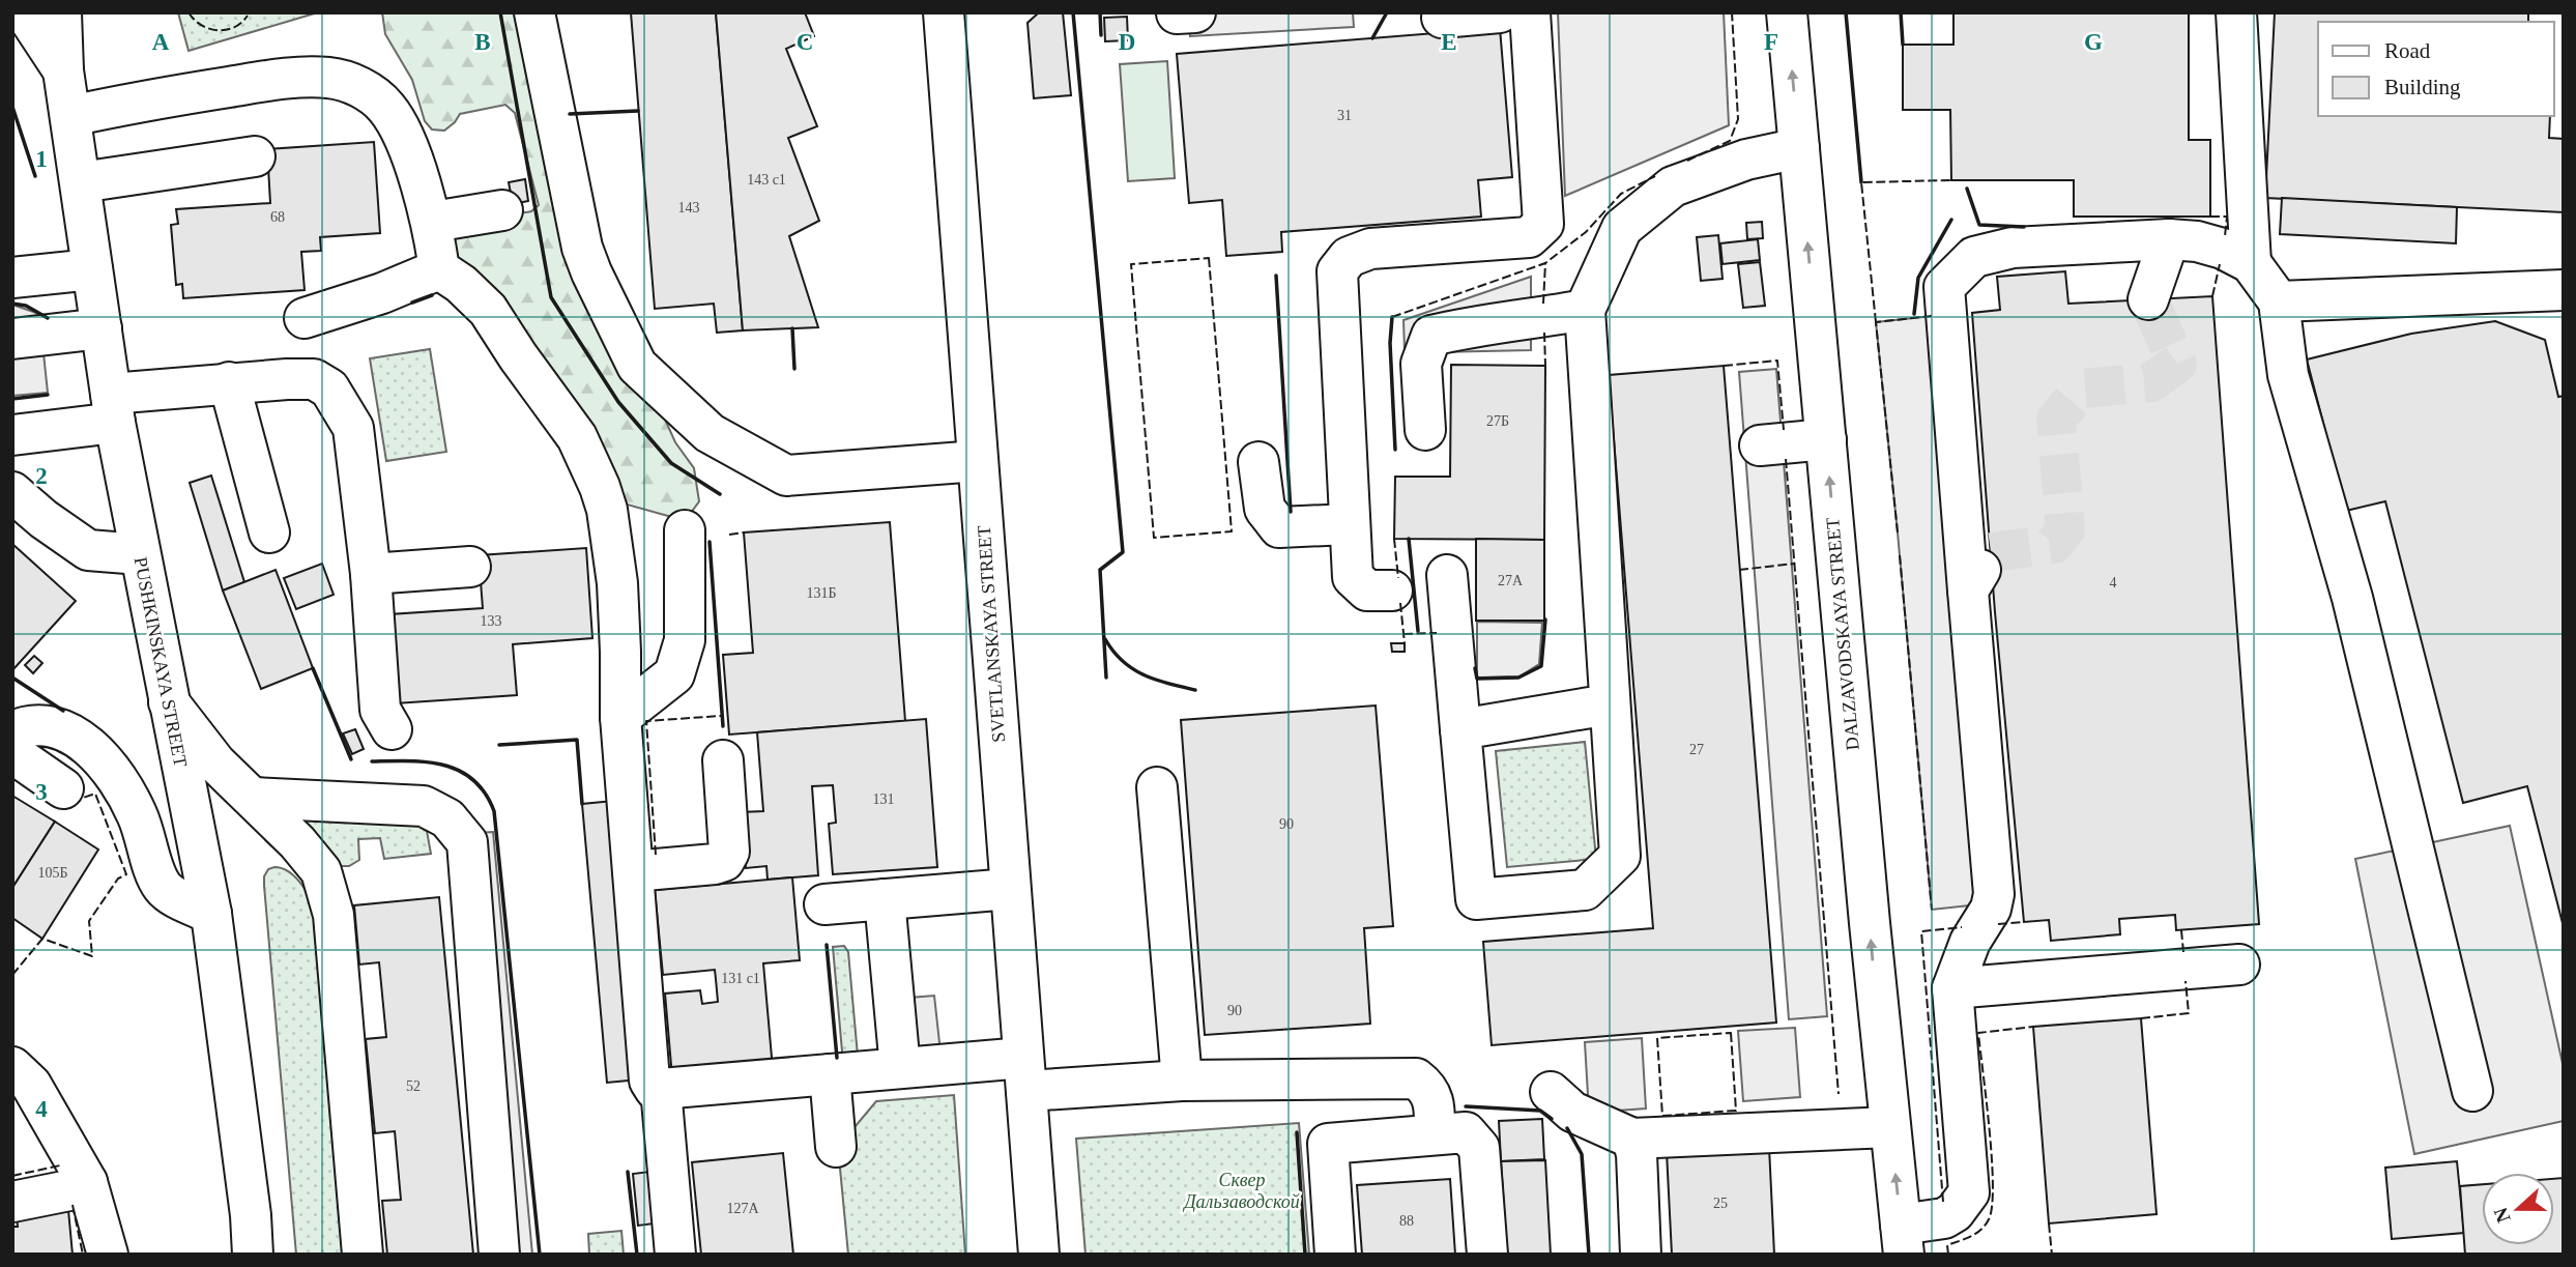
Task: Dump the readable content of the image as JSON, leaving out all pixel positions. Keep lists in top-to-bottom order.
{
  "streets": {
    "main road": ["SVETLANSKAYA STREET", "DALZAVODSKAYA STREET", "PUSHKINSKAYA STREET"]
  },
  "parks": ["Сквер Дальзаводской"],
  "house_numbers": [
    "31",
    "143 с1",
    "143",
    "68",
    "27Б",
    "27А",
    "4",
    "131Б",
    "133",
    "27",
    "131",
    "90",
    "105Б",
    "131 с1",
    "90",
    "52",
    "25",
    "127А",
    "88"
  ],
  "legend": ["Road", "Building"],
  "north": "left",
  "grid": {
    "columns": [
      "A",
      "B",
      "C",
      "D",
      "E",
      "F",
      "G"
    ],
    "rows": [
      "1",
      "2",
      "3",
      "4"
    ]
  }
}
